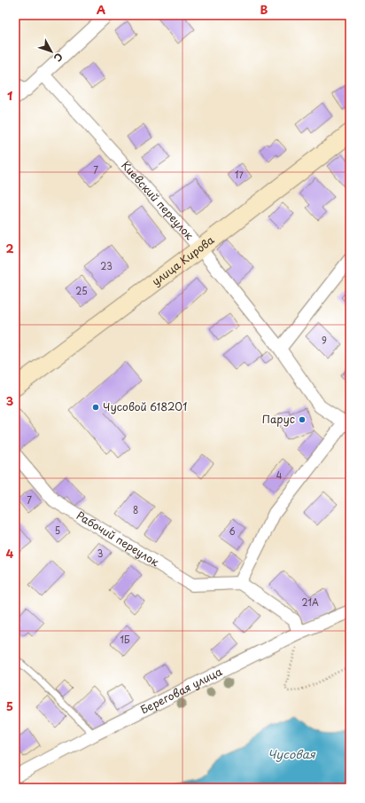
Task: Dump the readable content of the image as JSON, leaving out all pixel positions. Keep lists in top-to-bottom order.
{
  "streets": {
    "street": [
      "Киевский переулок",
      "улица Кирова",
      "Рабочий переулок",
      "Береговая улица"
    ]
  },
  "crossings": [
    ["Киевский переулок", "улица Кирова"]
  ],
  "water": ["Чусовая"],
  "places": ["Чусовой 618201", "Парус"],
  "house_numbers": [
    "7",
    "17",
    "23",
    "25",
    "9",
    "4",
    "7",
    "8",
    "5",
    "6",
    "3",
    "21А",
    "1Б"
  ],
  "north": "bottom right",
  "grid": {
    "columns": ["A", "B"],
    "rows": [
      "1",
      "2",
      "3",
      "4",
      "5"
    ]
  }
}
